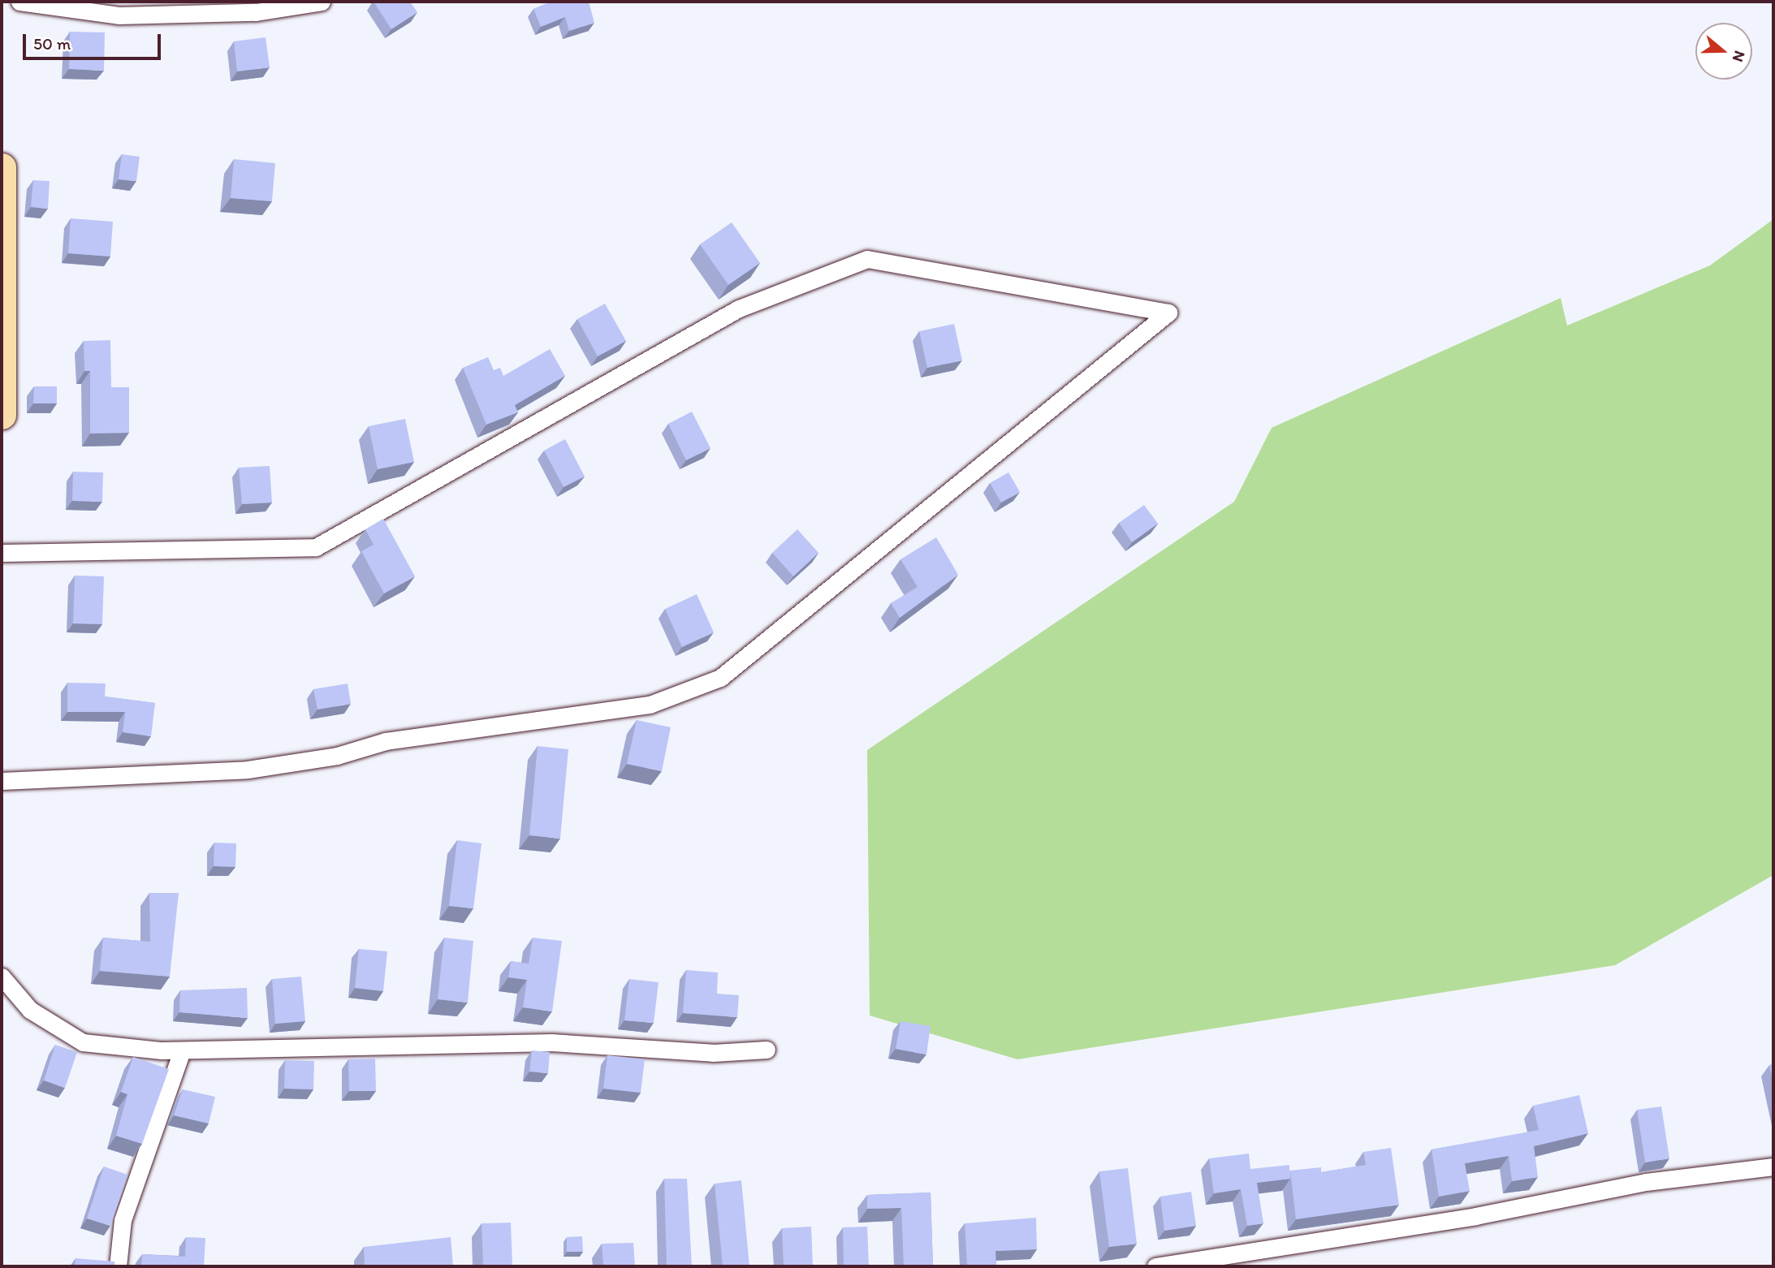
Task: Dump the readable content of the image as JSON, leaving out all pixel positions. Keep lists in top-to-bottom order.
{
  "scale_bar": "50 m",
  "north": "right"
}
